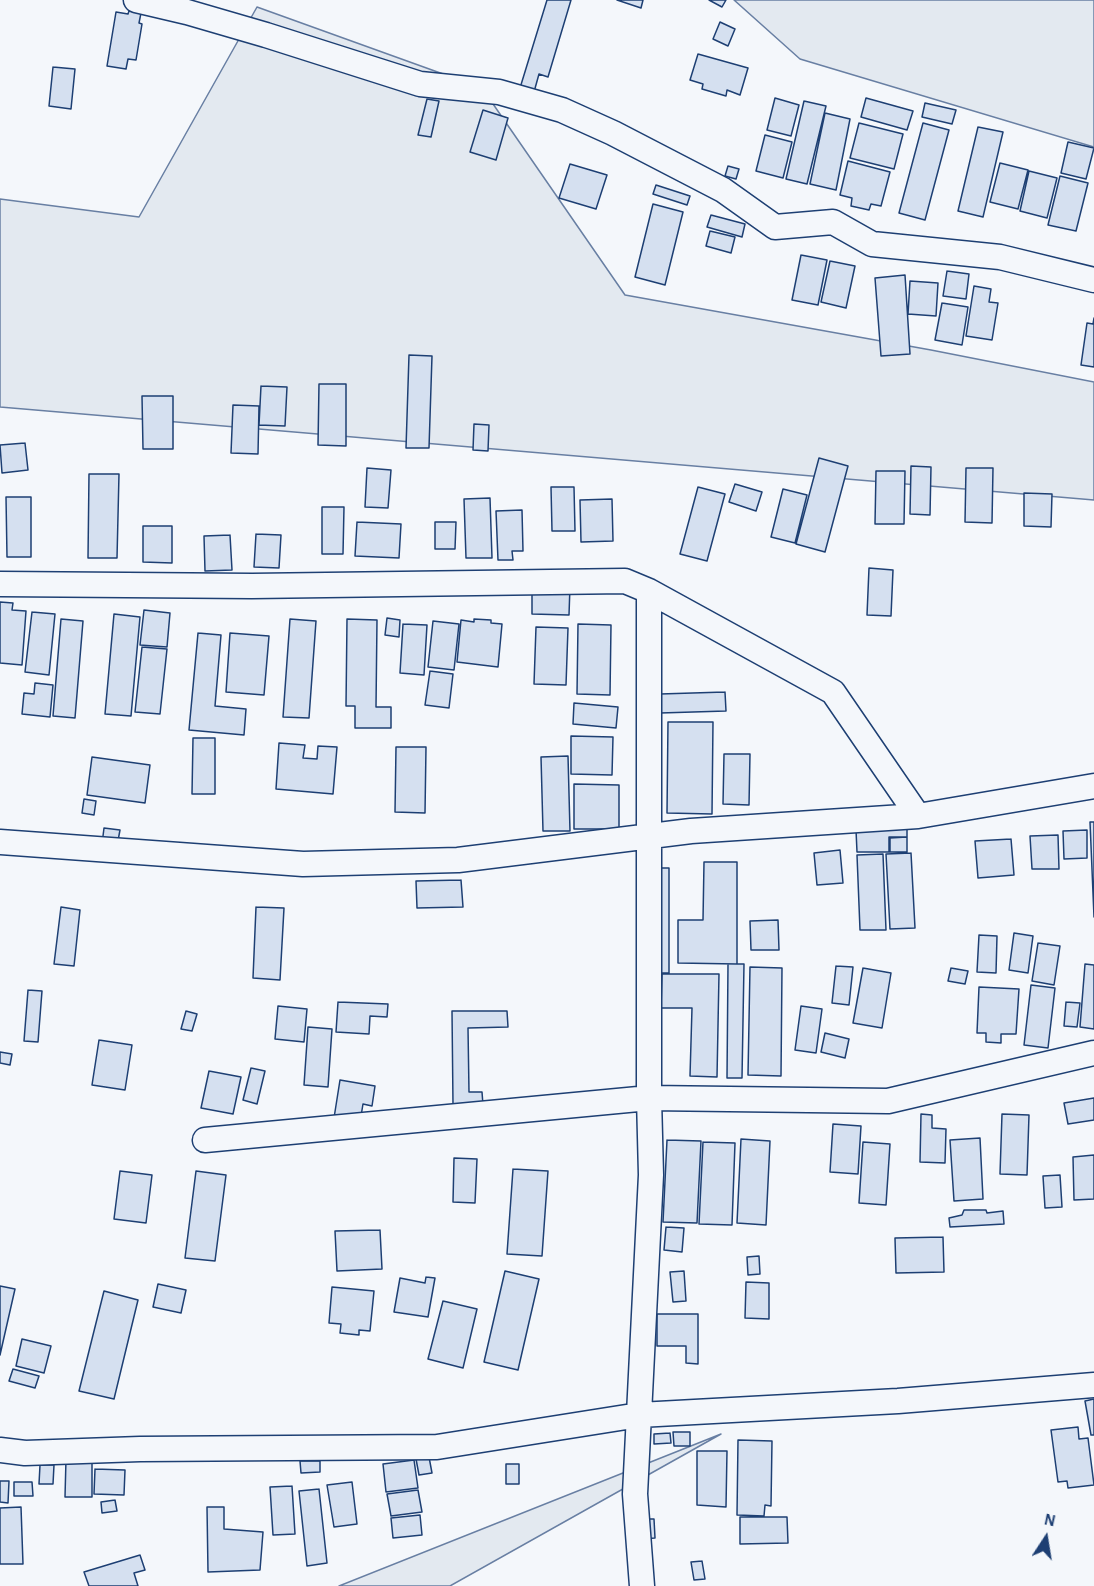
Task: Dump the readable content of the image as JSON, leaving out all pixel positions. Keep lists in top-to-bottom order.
{
  "north": "top"
}
